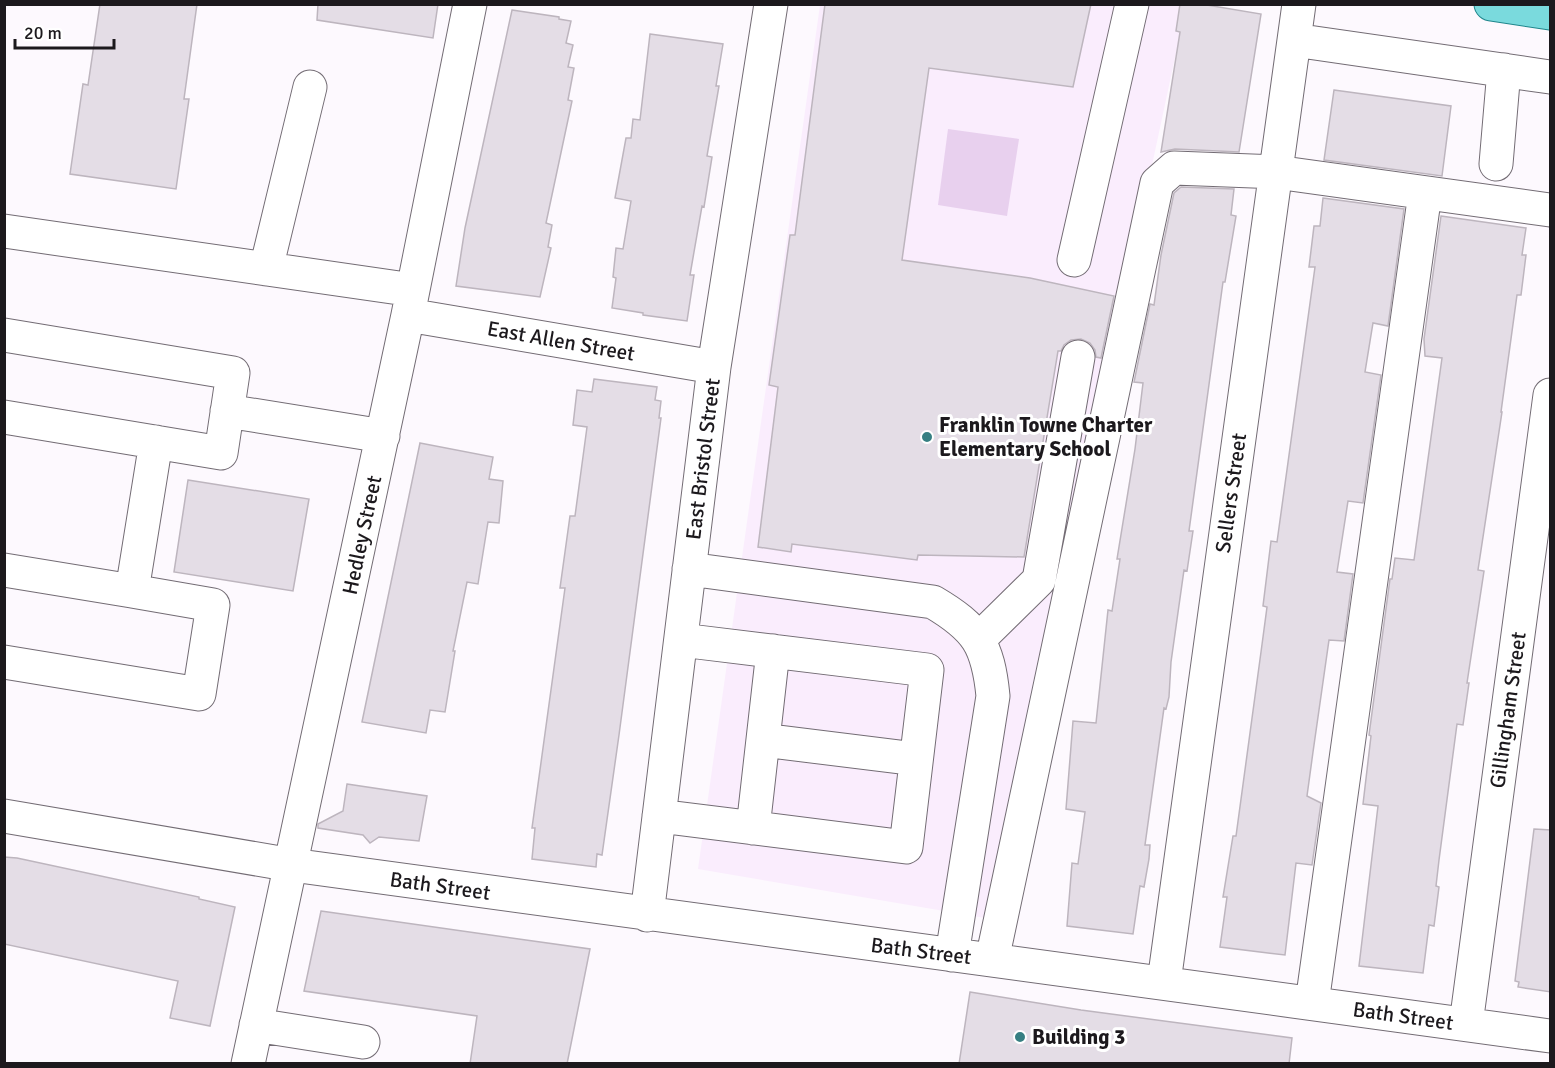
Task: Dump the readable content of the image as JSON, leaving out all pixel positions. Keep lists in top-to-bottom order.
{
  "streets": {
    "street": [
      "East Allen Street",
      "East Bristol Street",
      "Sellers Street",
      "Hedley Street",
      "Gillingham Street",
      "Bath Street"
    ]
  },
  "crossings": [
    ["East Allen Street", "East Bristol Street"],
    ["East Allen Street", "Hedley Street"],
    ["East Bristol Street", "Bath Street"],
    ["Sellers Street", "Bath Street"],
    ["Hedley Street", "Bath Street"],
    ["Gillingham Street", "Bath Street"]
  ],
  "places": ["Franklin Towne Charter Elementary School", "Building 3"],
  "scale_bar": "20 m"
}
